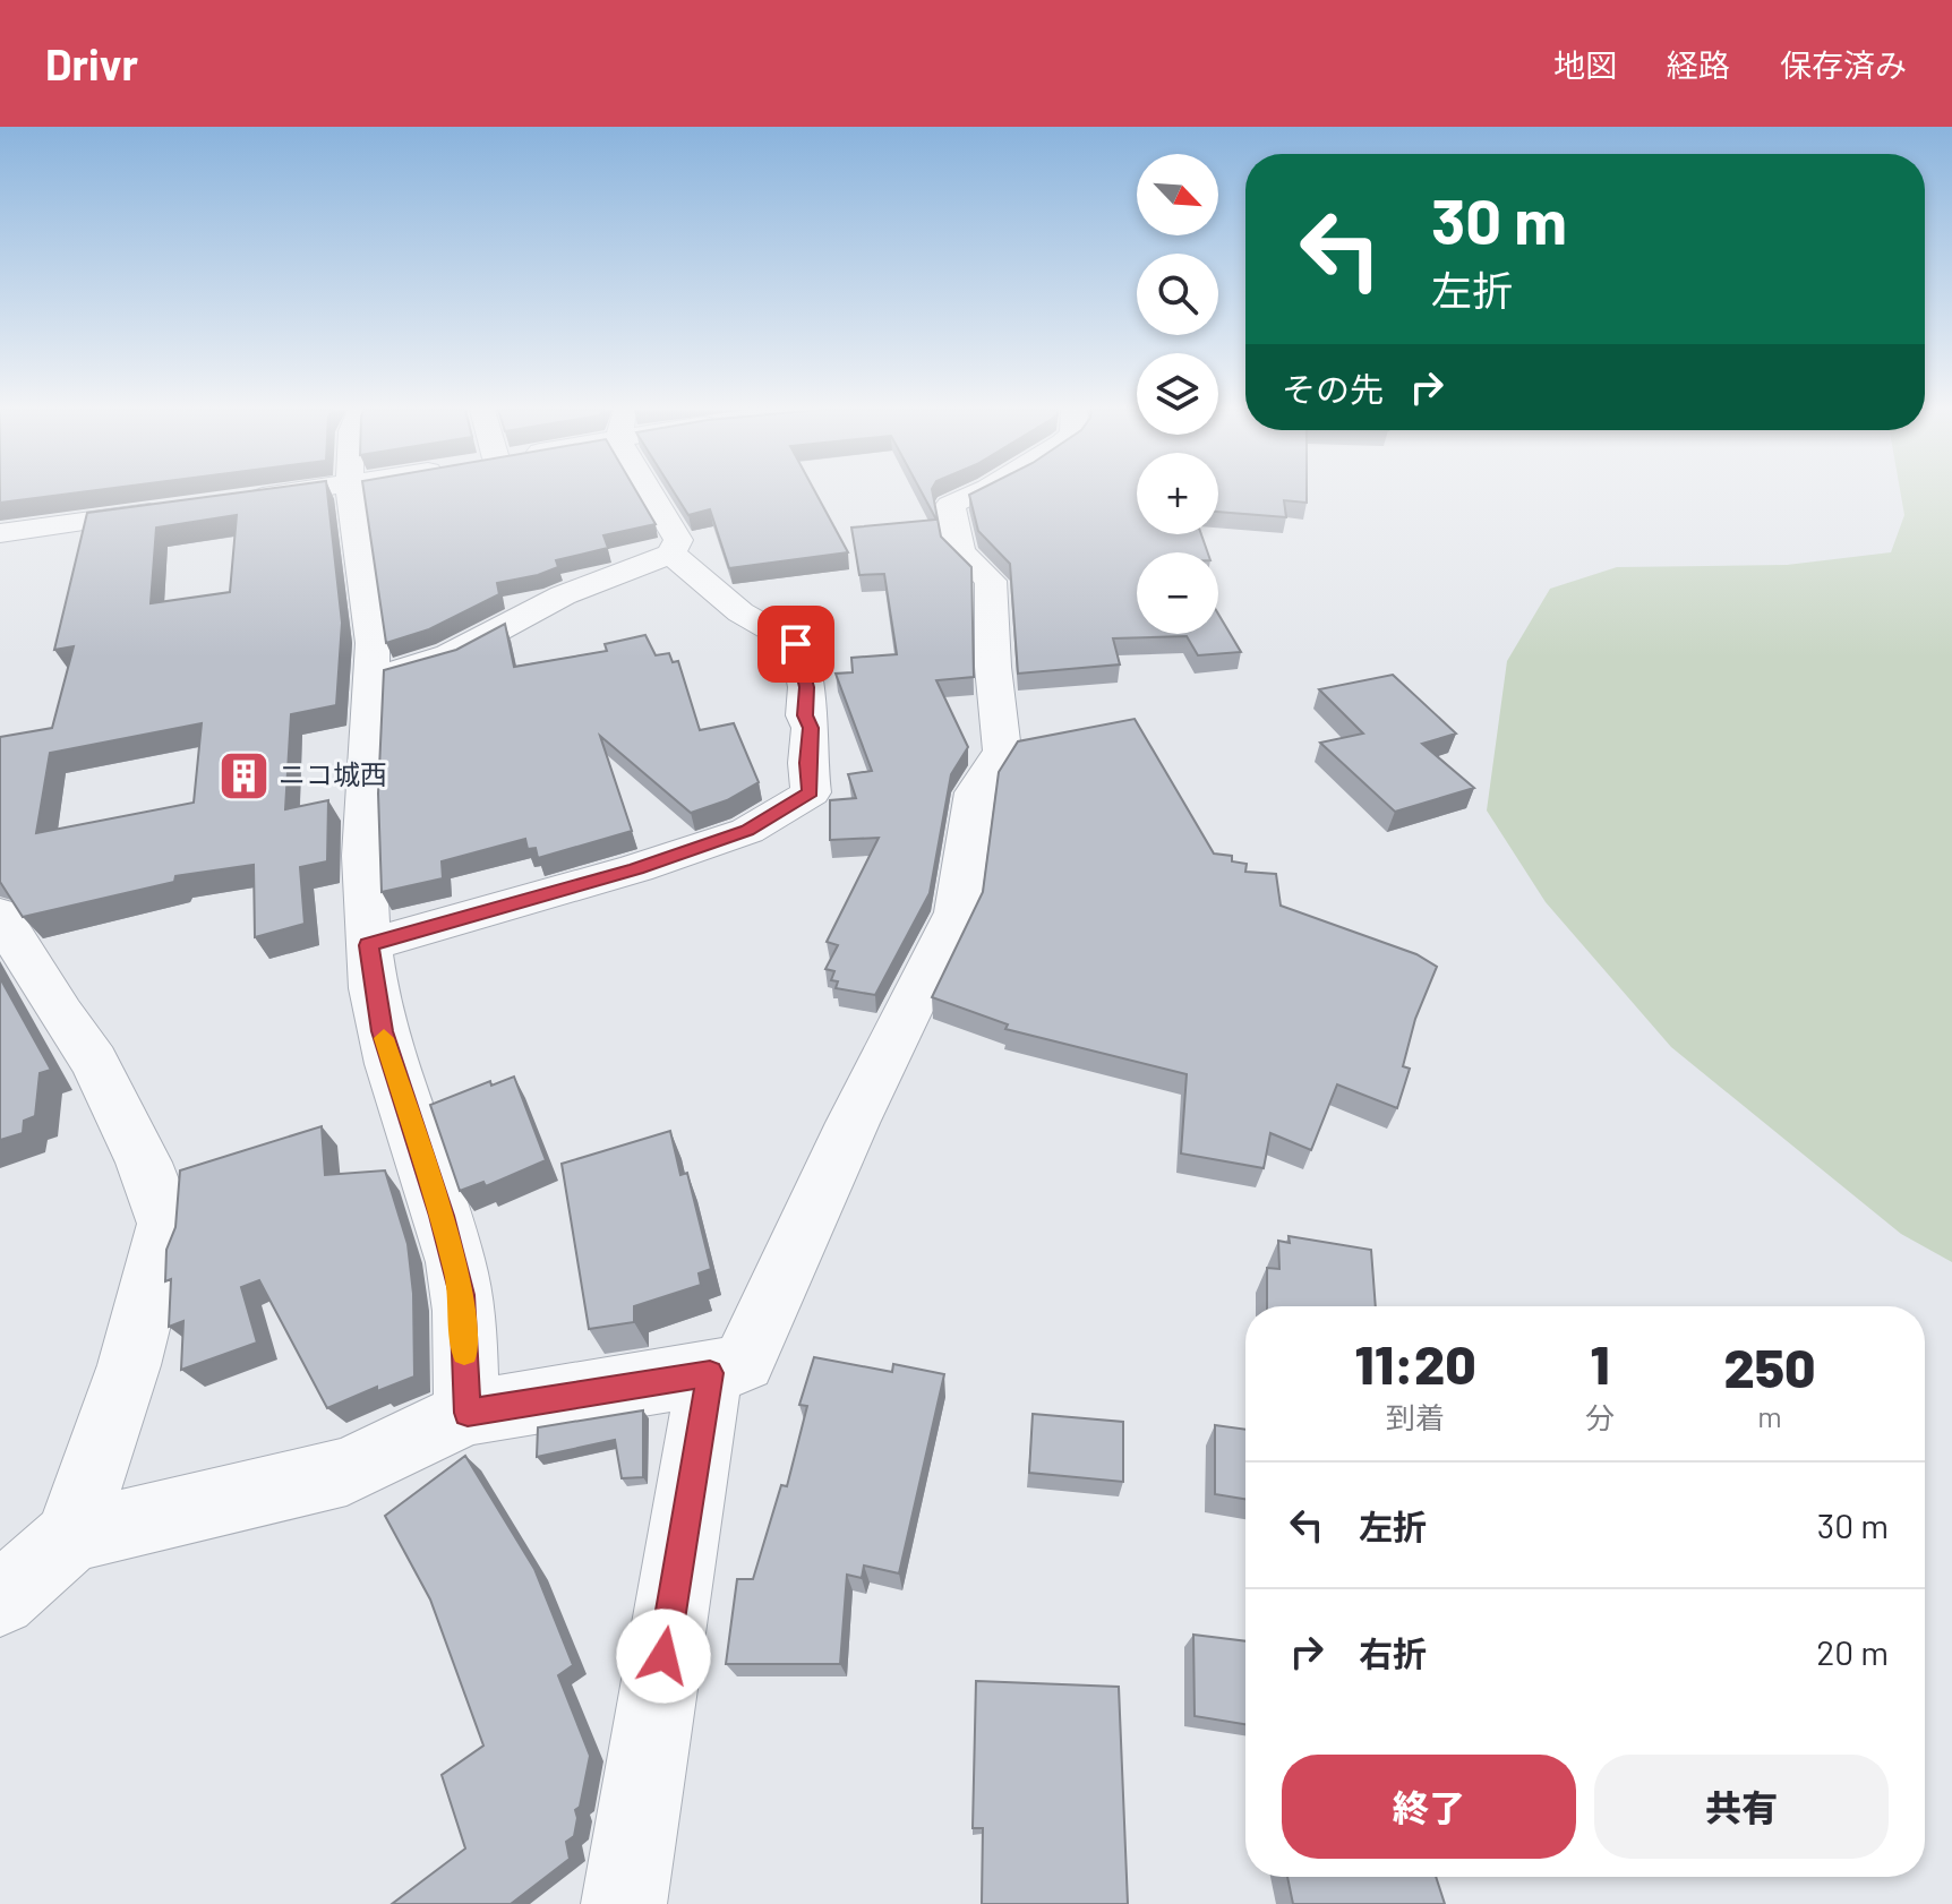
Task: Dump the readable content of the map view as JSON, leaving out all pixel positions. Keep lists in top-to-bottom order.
{
  "places": {
    "building": ["ニコ城西"]
  },
  "north": "bottom right",
  "page": {
    "header": "Drivr",
    "nav": ["地図", "経路", "保存済み"],
    "map_buttons": ["+", "−"],
    "turn": ["30 m", "左折"],
    "then": "その先",
    "eta": [
      "11:20",
      "到着",
      "1",
      "分",
      "250",
      "m"
    ],
    "list": [
      {
        "name": "左折",
        "value": "30 m"
      },
      {
        "name": "右折",
        "value": "20 m"
      }
    ],
    "buttons": ["終了", "共有"]
  }
}
